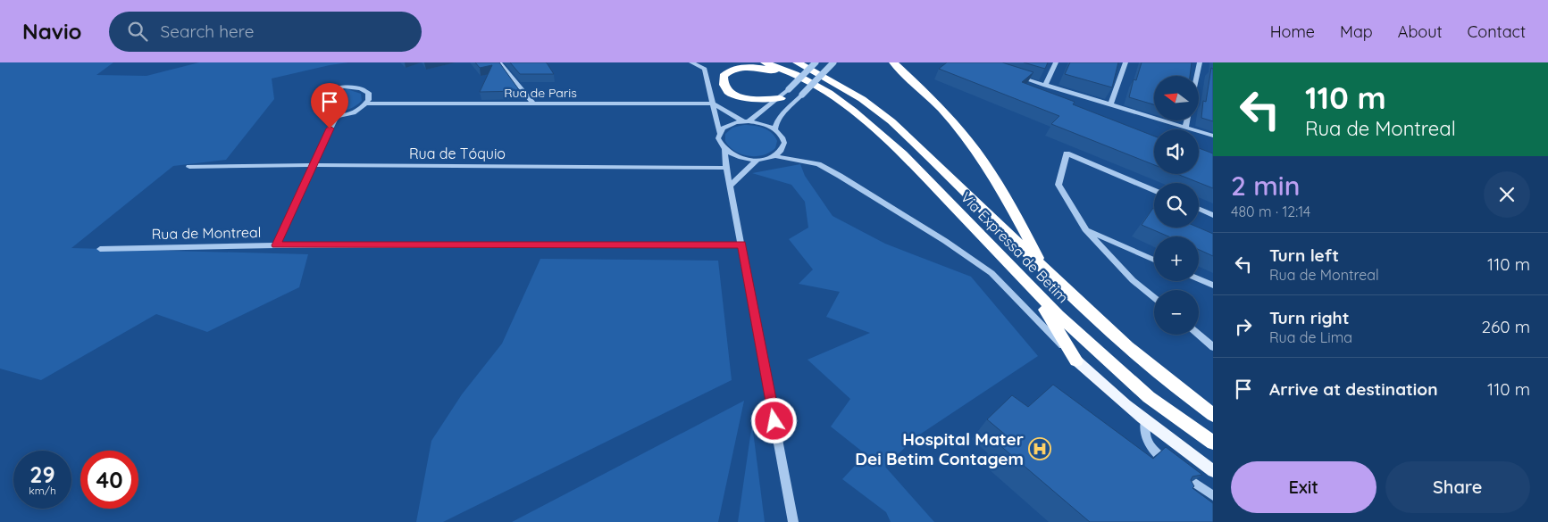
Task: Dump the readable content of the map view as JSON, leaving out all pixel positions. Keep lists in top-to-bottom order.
{
  "streets": {
    "highway": ["Via Expressa de Betim"],
    "street": ["Rua de Paris", "Rua de Tóquio", "Rua de Montreal"]
  },
  "places": {
    "hospital": ["Hospital Mater Dei Betim Contagem"]
  },
  "north": "left",
  "page": {
    "header": "Navio",
    "search": "Search here",
    "nav": [
      "Home",
      "Map",
      "About",
      "Contact"
    ],
    "turn": ["110 m", "Rua de Montreal"],
    "map_buttons": ["+", "−"],
    "heading": ["2 min", "480 m · 12:14"],
    "list": [
      {
        "name": "Turn left",
        "note": "Rua de Montreal",
        "value": "110 m"
      },
      {
        "name": "Turn right",
        "note": "Rua de Lima",
        "value": "260 m"
      },
      {
        "name": "Arrive at destination",
        "value": "110 m"
      }
    ],
    "speed": "29 km/h",
    "limit": "40",
    "buttons": ["Exit", "Share"]
  }
}
